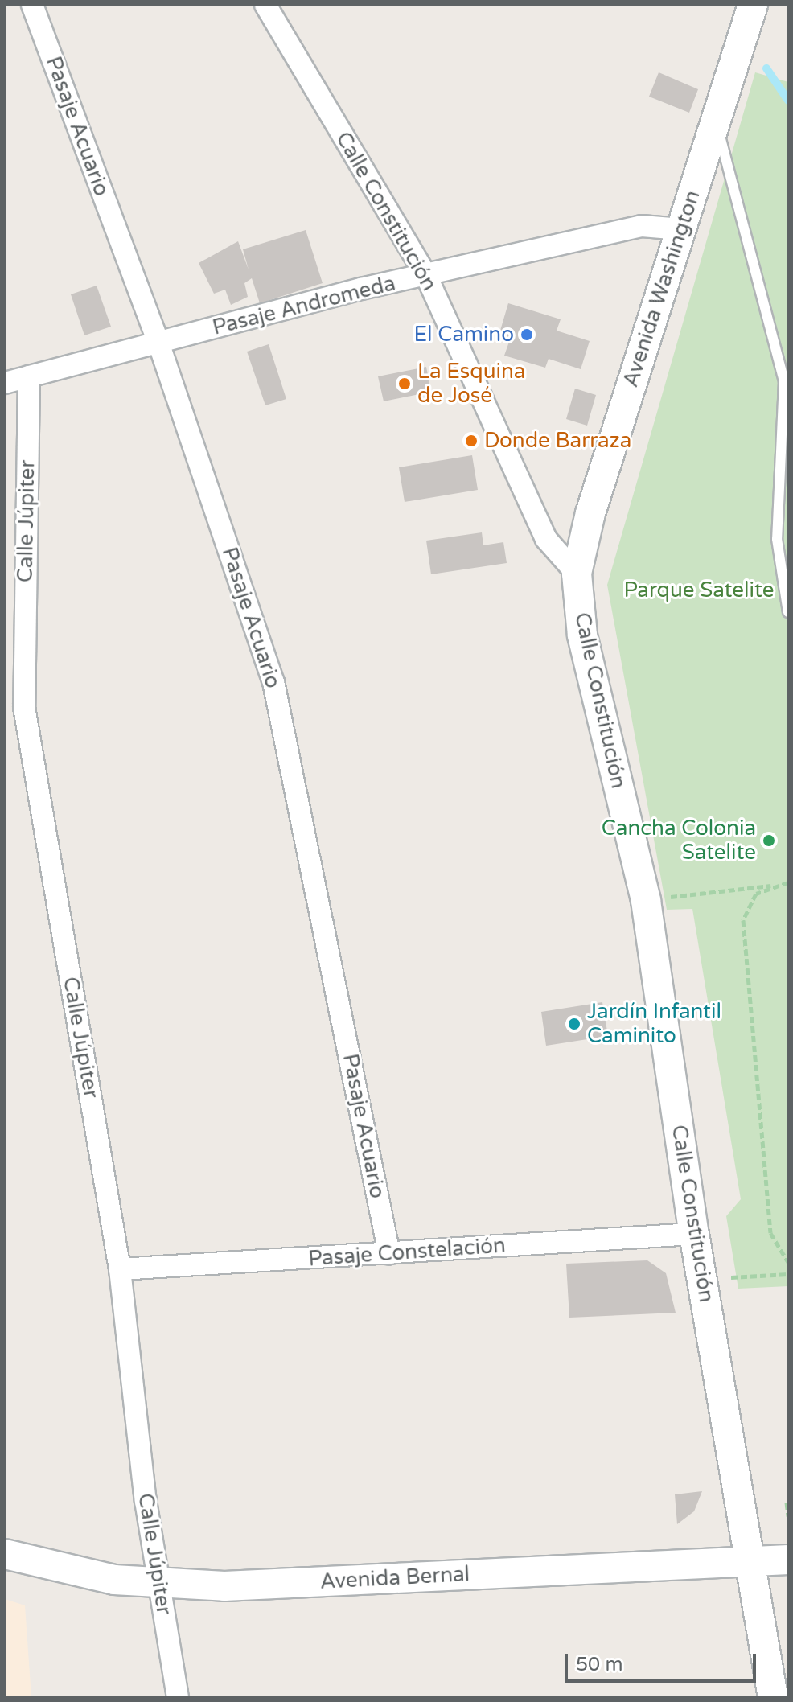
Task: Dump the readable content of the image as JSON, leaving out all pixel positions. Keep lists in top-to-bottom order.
{
  "streets": {
    "main road": ["Calle Constitución", "Avenida Washington", "Avenida Bernal"],
    "street": [
      "Pasaje Acuario",
      "Pasaje Andromeda",
      "Calle Júpiter",
      "Pasaje Constelación"
    ]
  },
  "crossings": [
    ["Pasaje Acuario", "Pasaje Andromeda"],
    ["Pasaje Acuario", "Pasaje Constelación"],
    ["Calle Constitución", "Avenida Washington"],
    ["Calle Constitución", "Pasaje Andromeda"],
    ["Calle Constitución", "Pasaje Constelación"],
    ["Calle Constitución", "Avenida Bernal"],
    ["Avenida Washington", "Pasaje Andromeda"],
    ["Pasaje Andromeda", "Calle Júpiter"],
    ["Calle Júpiter", "Pasaje Constelación"],
    ["Calle Júpiter", "Avenida Bernal"]
  ],
  "parks": ["Parque Satelite"],
  "places": [
    "El Camino",
    "La Esquina de José",
    "Donde Barraza",
    "Cancha Colonia Satelite",
    "Jardín Infantil Caminito"
  ],
  "scale_bar": "50 m"
}
